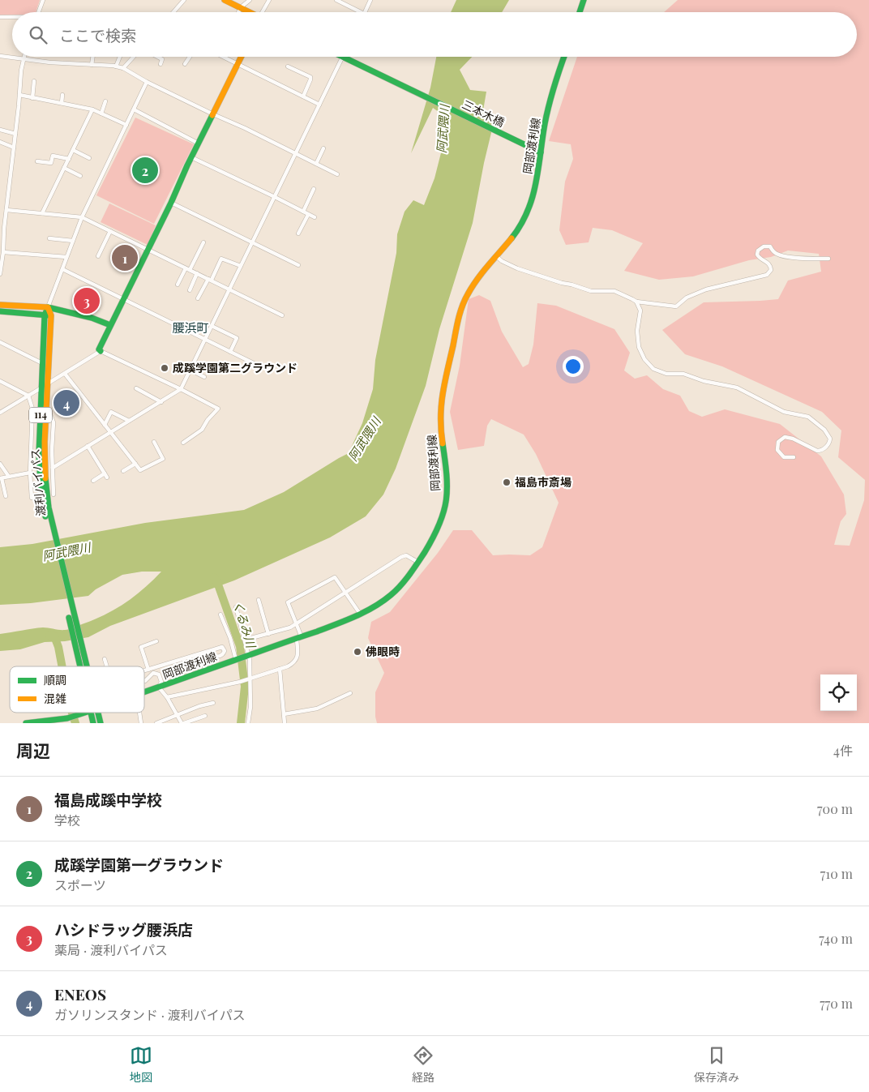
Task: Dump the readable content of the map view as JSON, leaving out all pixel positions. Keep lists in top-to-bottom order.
{
  "streets": {
    "main road": [
      "三本木橋",
      "岡部渡利線",
      "114",
      "渡利バイパス"
    ]
  },
  "crossings": [
    ["三本木橋", "岡部渡利線"]
  ],
  "districts": ["腰浜町"],
  "water": ["阿武隈川", "くるみ川"],
  "places": ["成蹊学園第二グラウンド", "福島市斎場", "佛眼時"],
  "legend": ["順調", "混雑"],
  "page": {
    "search": "ここで検索",
    "pins": [
      "2",
      "1",
      "3",
      "4"
    ],
    "heading": ["周辺", "4件"],
    "list": [
      {
        "mark": "1",
        "name": "福島成蹊中学校",
        "note": "学校",
        "value": "700 m"
      },
      {
        "mark": "2",
        "name": "成蹊学園第一グラウンド",
        "note": "スポーツ",
        "value": "710 m"
      },
      {
        "mark": "3",
        "name": "ハシドラッグ腰浜店",
        "note": "薬局 · 渡利バイパス",
        "value": "740 m"
      },
      {
        "mark": "4",
        "name": "ENEOS",
        "note": "ガソリンスタンド · 渡利バイパス",
        "value": "770 m"
      }
    ],
    "nav": ["地図", "経路", "保存済み"]
  }
}
